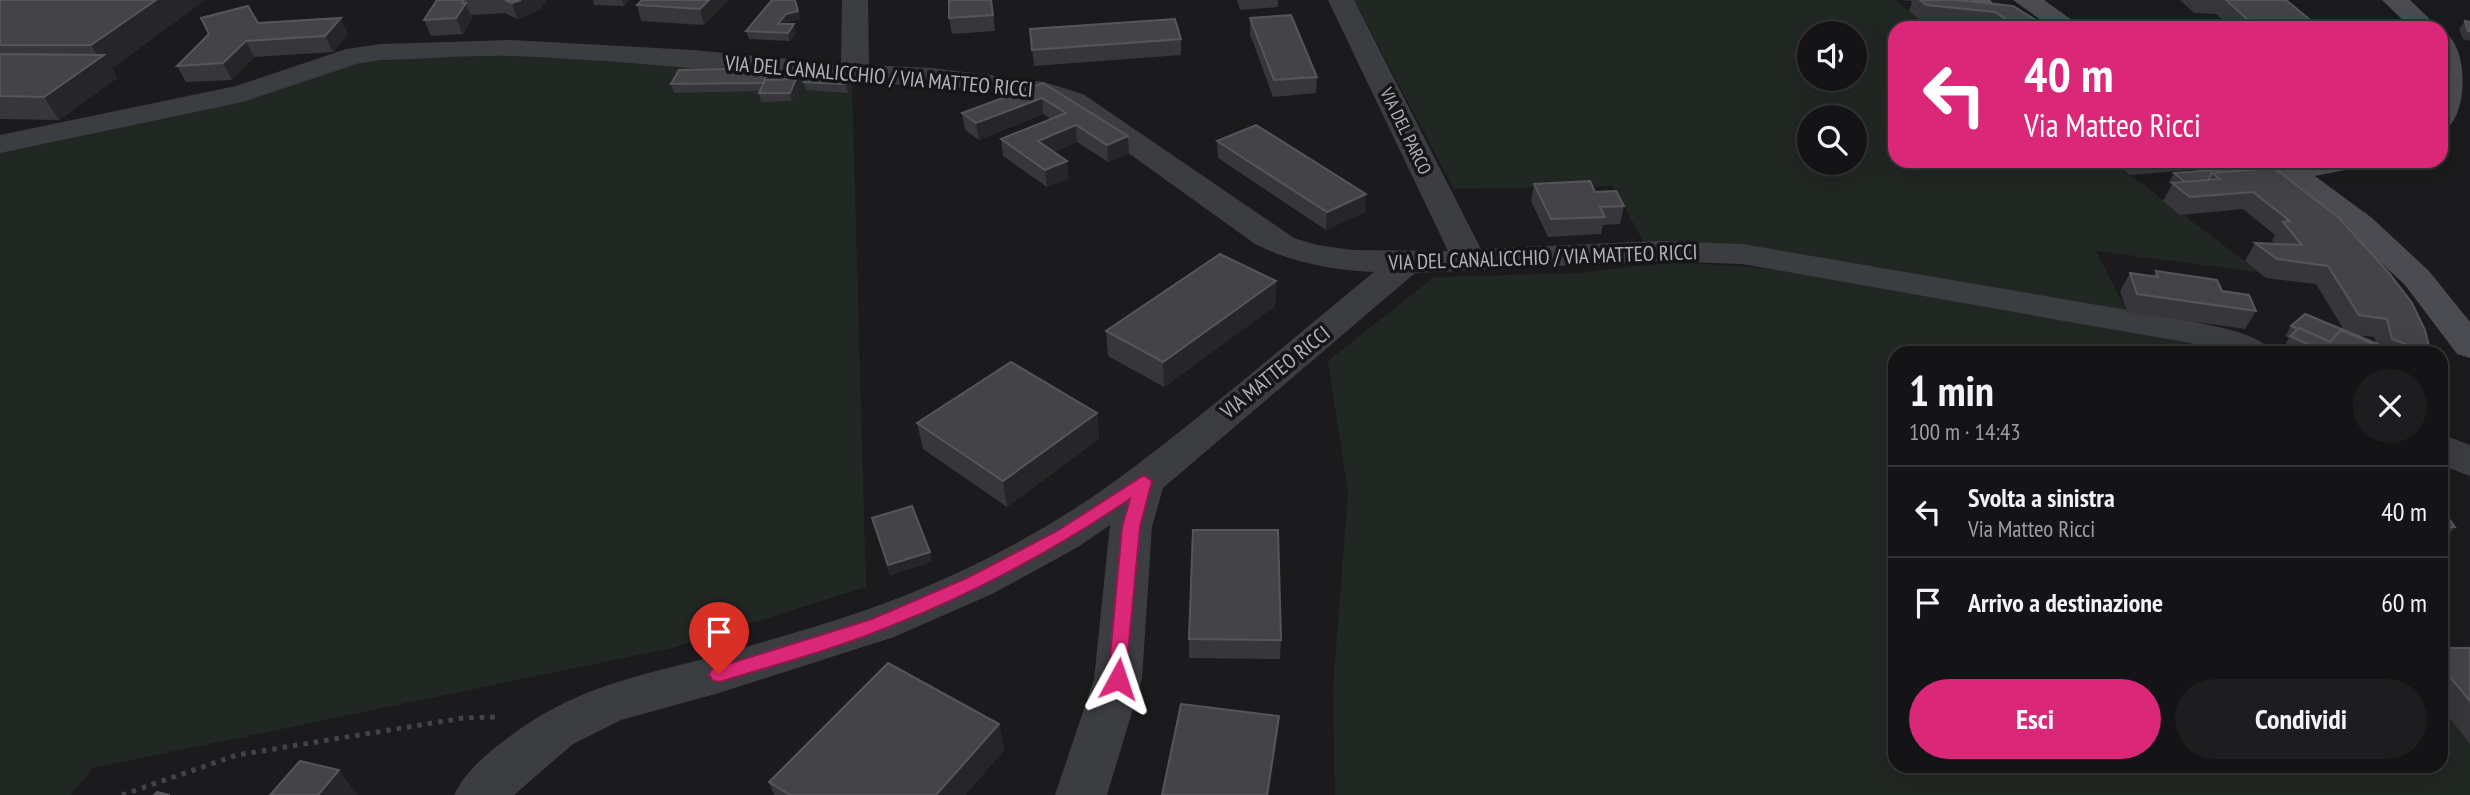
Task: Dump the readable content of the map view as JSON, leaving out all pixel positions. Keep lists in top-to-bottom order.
{
  "streets": {
    "street": ["VIA DEL CANALICCHIO / VIA MATTEO RICCI", "VIA DEL PARCO", "VIA MATTEO RICCI"]
  },
  "crossings": [
    ["VIA DEL CANALICCHIO / VIA MATTEO RICCI", "VIA DEL PARCO"],
    ["VIA DEL CANALICCHIO / VIA MATTEO RICCI", "VIA MATTEO RICCI"]
  ],
  "page": {
    "turn": ["40 m", "Via Matteo Ricci"],
    "heading": ["1 min", "100 m · 14:43"],
    "list": [
      {
        "name": "Svolta a sinistra",
        "note": "Via Matteo Ricci",
        "value": "40 m"
      },
      {
        "name": "Arrivo a destinazione",
        "value": "60 m"
      }
    ],
    "buttons": ["Esci", "Condividi"]
  }
}
